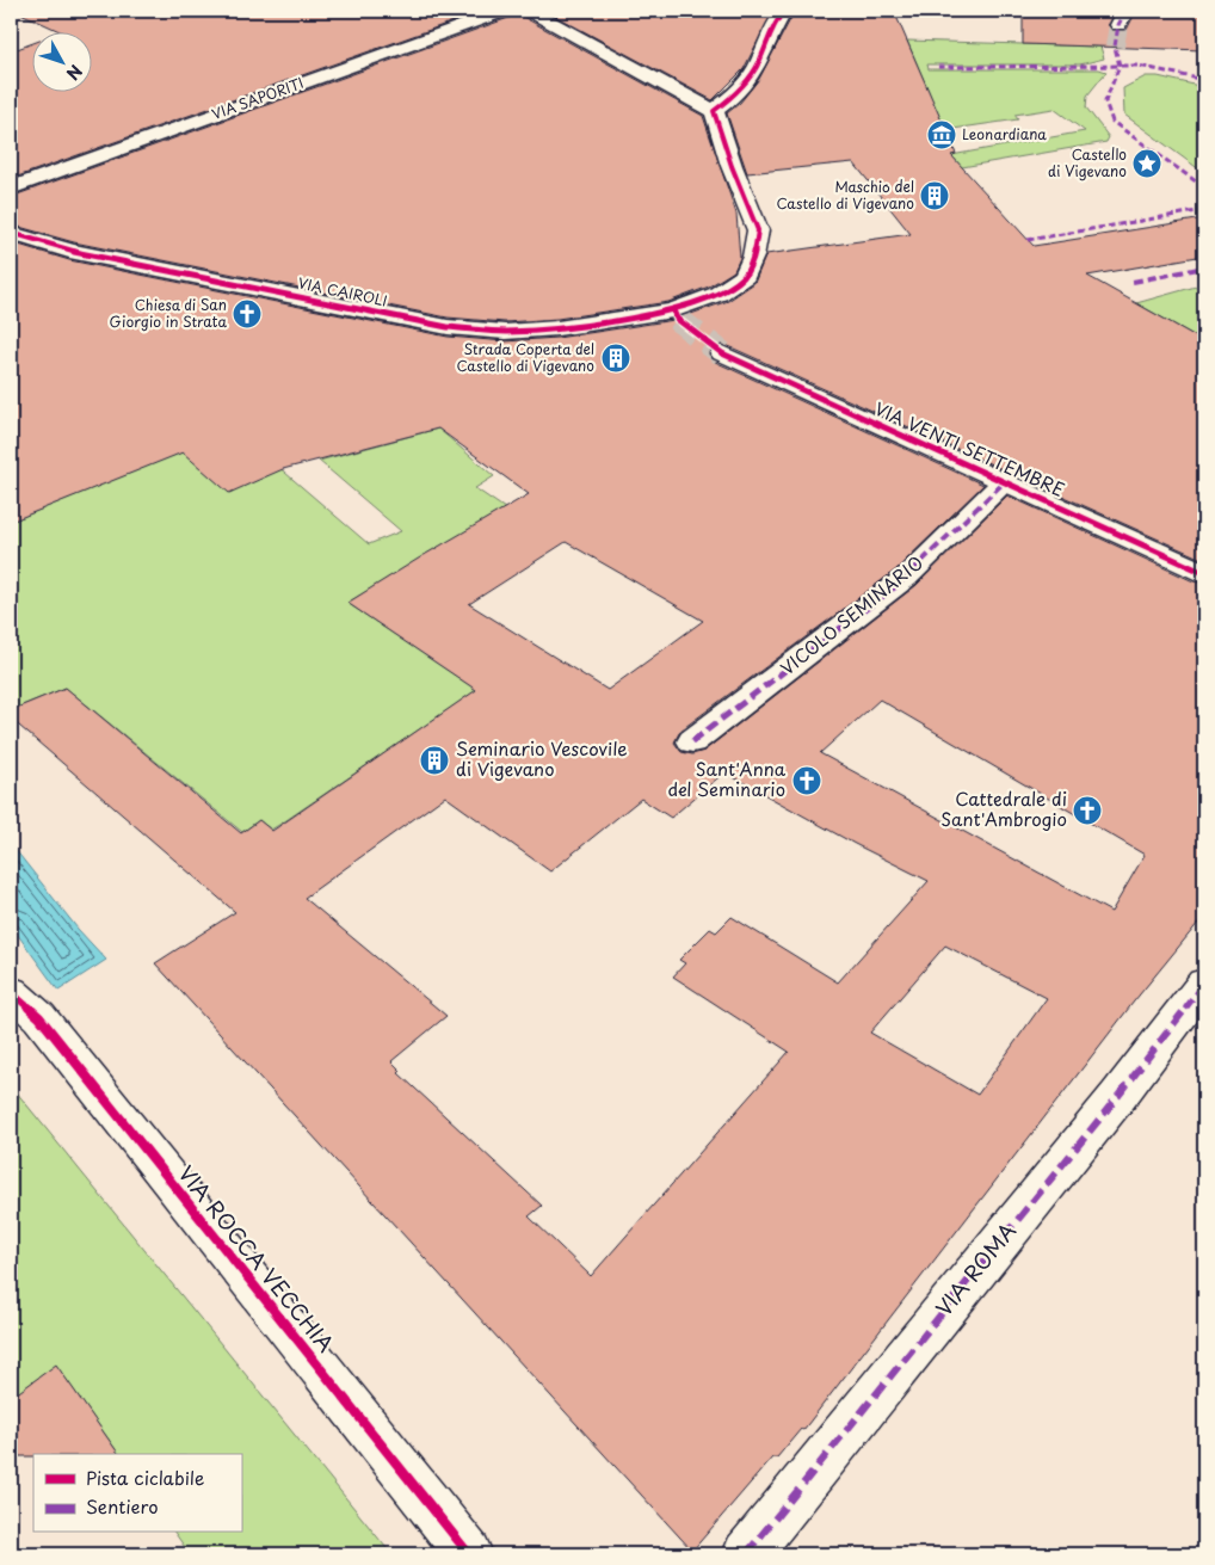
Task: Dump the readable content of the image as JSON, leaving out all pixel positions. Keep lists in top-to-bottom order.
{
  "streets": {
    "street": [
      "VIA SAPORITI",
      "VIA CAIROLI",
      "VIA VENTI SETTEMBRE",
      "VICOLO SEMINARIO",
      "VIA ROCCA VECCHIA",
      "VIA ROMA"
    ]
  },
  "crossings": [
    ["VIA VENTI SETTEMBRE", "VICOLO SEMINARIO"]
  ],
  "places": {
    "museum": ["Leonardiana"],
    "place": ["Castello di Vigevano"],
    "building": ["Maschio del Castello di Vigevano", "Strada Coperta del Castello di Vigevano", "Seminario Vescovile di Vigevano"],
    "church": ["Chiesa di San Giorgio in Strata", "Sant'Anna del Seminario", "Cattedrale di Sant'Ambrogio"]
  },
  "legend": ["Pista ciclabile", "Sentiero"],
  "north": "bottom right"
}
